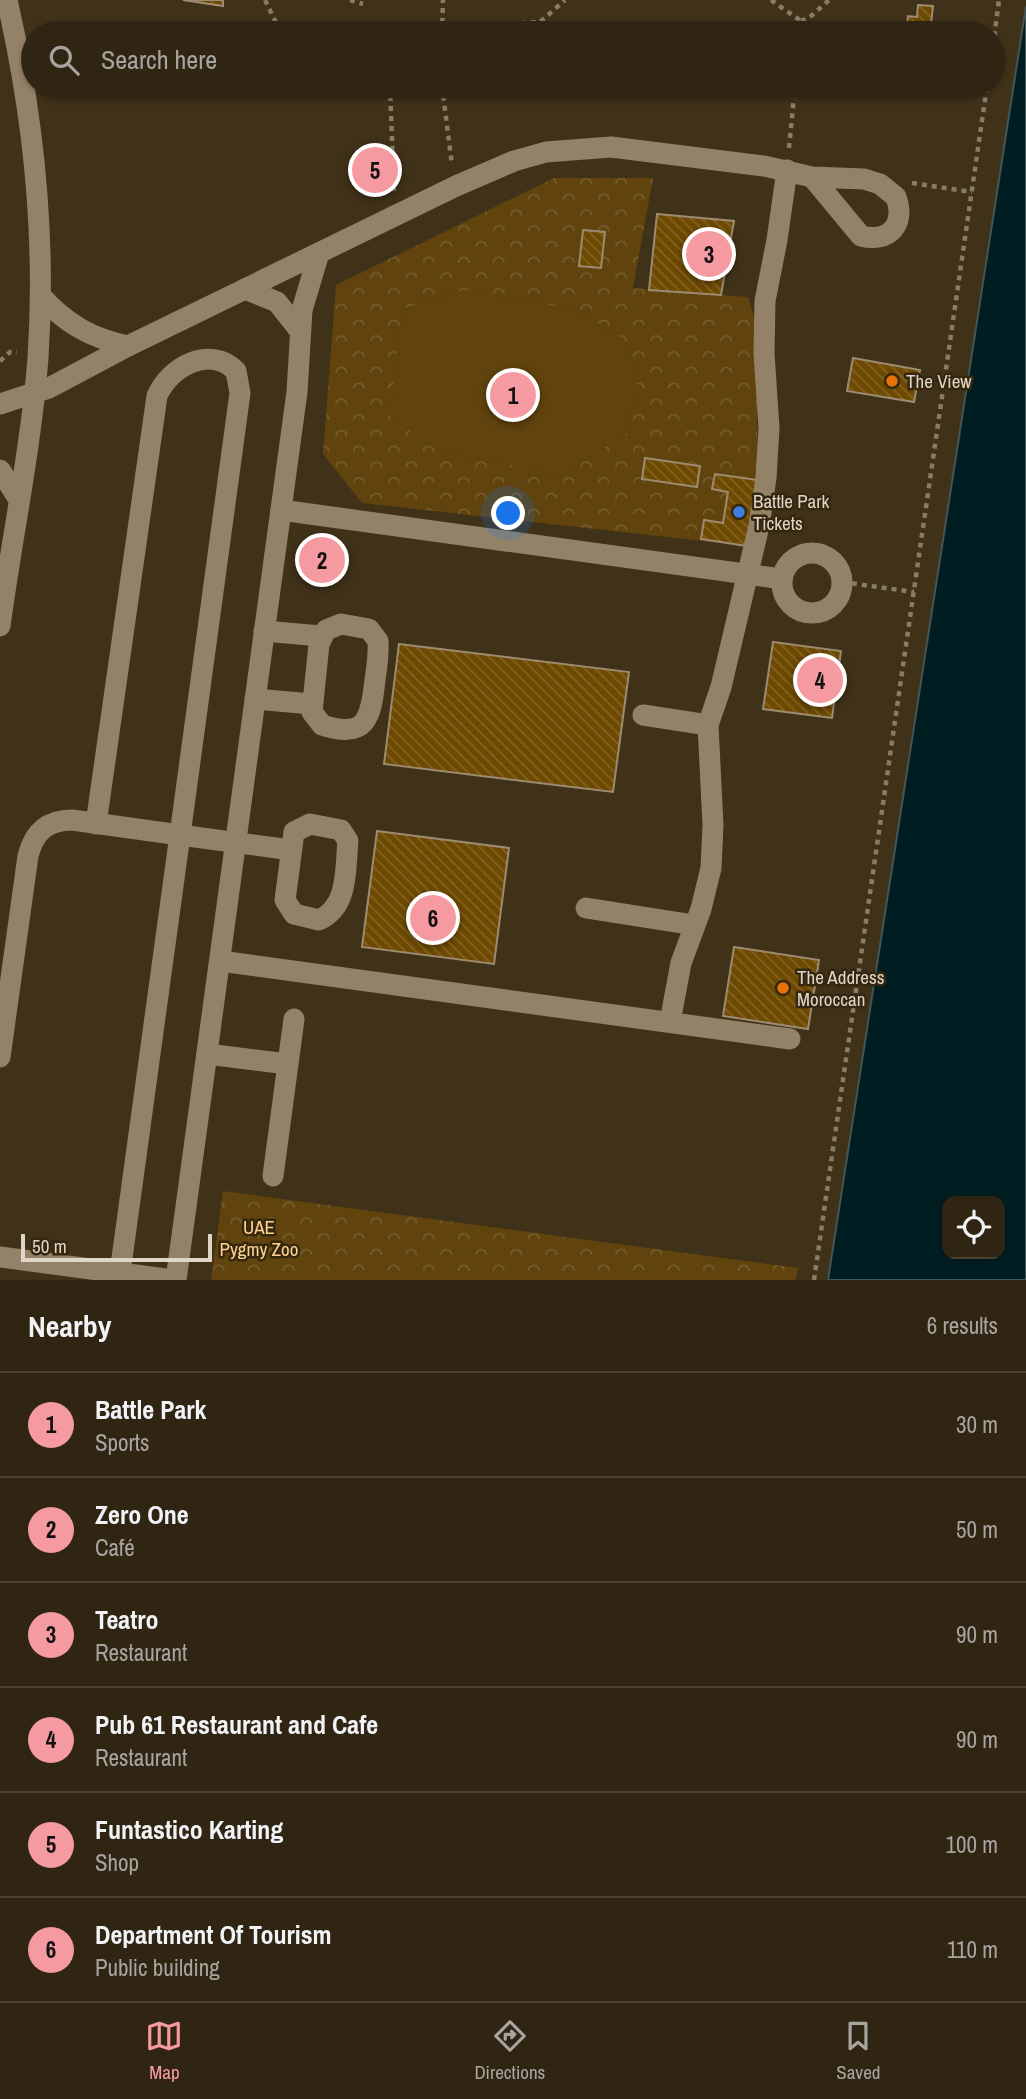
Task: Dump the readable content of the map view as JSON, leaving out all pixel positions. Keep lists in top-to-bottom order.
{
  "parks": ["UAE Pygmy Zoo"],
  "places": ["The View", "Battle Park Tickets", "The Address Moroccan"],
  "scale_bar": "50 m",
  "page": {
    "search": "Search here",
    "pins": [
      "5",
      "3",
      "1",
      "2",
      "4",
      "6"
    ],
    "scale": "50 m",
    "heading": ["Nearby", "6 results"],
    "list": [
      {
        "mark": "1",
        "name": "Battle Park",
        "note": "Sports",
        "value": "30 m"
      },
      {
        "mark": "2",
        "name": "Zero One",
        "note": "Café",
        "value": "50 m"
      },
      {
        "mark": "3",
        "name": "Teatro",
        "note": "Restaurant",
        "value": "90 m"
      },
      {
        "mark": "4",
        "name": "Pub 61 Restaurant and Cafe",
        "note": "Restaurant",
        "value": "90 m"
      },
      {
        "mark": "5",
        "name": "Funtastico Karting",
        "note": "Shop",
        "value": "100 m"
      },
      {
        "mark": "6",
        "name": "Department Of Tourism",
        "note": "Public building",
        "value": "110 m"
      }
    ],
    "nav": ["Map", "Directions", "Saved"]
  }
}
